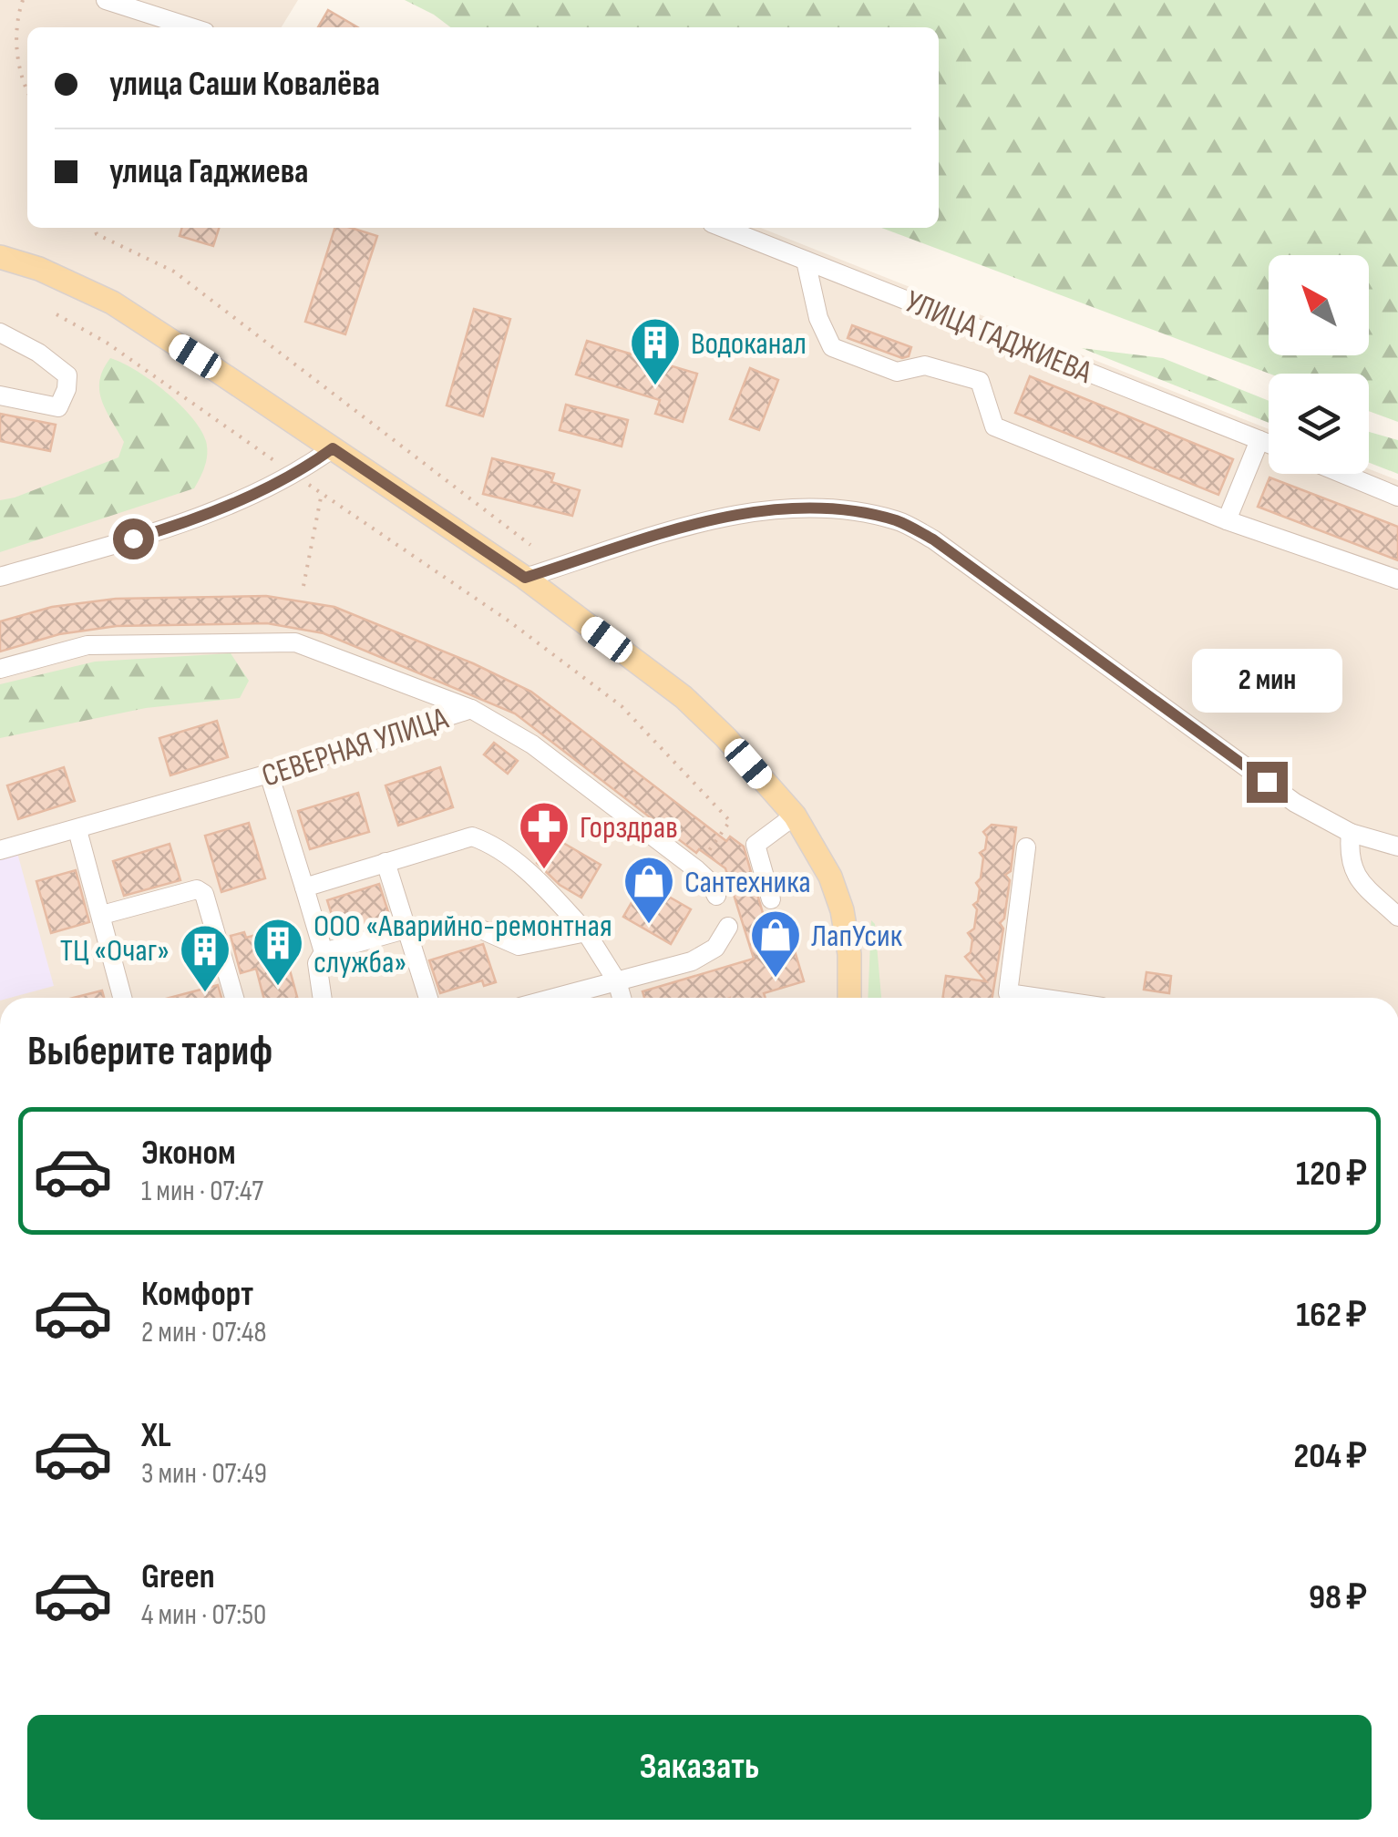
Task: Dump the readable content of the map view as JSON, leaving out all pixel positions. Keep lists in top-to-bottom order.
{
  "streets": {
    "street": ["УЛИЦА ГАДЖИЕВА", "СЕВЕРНАЯ УЛИЦА"]
  },
  "places": {
    "building": ["Водоканал", "ООО «Аварийно-ремонтная служба»", "ТЦ «Очаг»"],
    "pharmacy": ["Горздрав"],
    "shop": ["Сантехника", "ЛапУсик"]
  },
  "north": "top left",
  "page": {
    "banner": ["улица Саши Ковалёва", "улица Гаджиева"],
    "bubble": "2 мин",
    "heading": "Выберите тариф",
    "list": [
      {
        "name": "Эконом",
        "note": "1 мин · 07:47",
        "value": "120 ₽"
      },
      {
        "name": "Комфорт",
        "note": "2 мин · 07:48",
        "value": "162 ₽"
      },
      {
        "name": "XL",
        "note": "3 мин · 07:49",
        "value": "204 ₽"
      },
      {
        "name": "Green",
        "note": "4 мин · 07:50",
        "value": "98 ₽"
      }
    ],
    "buttons": "Заказать"
  }
}
